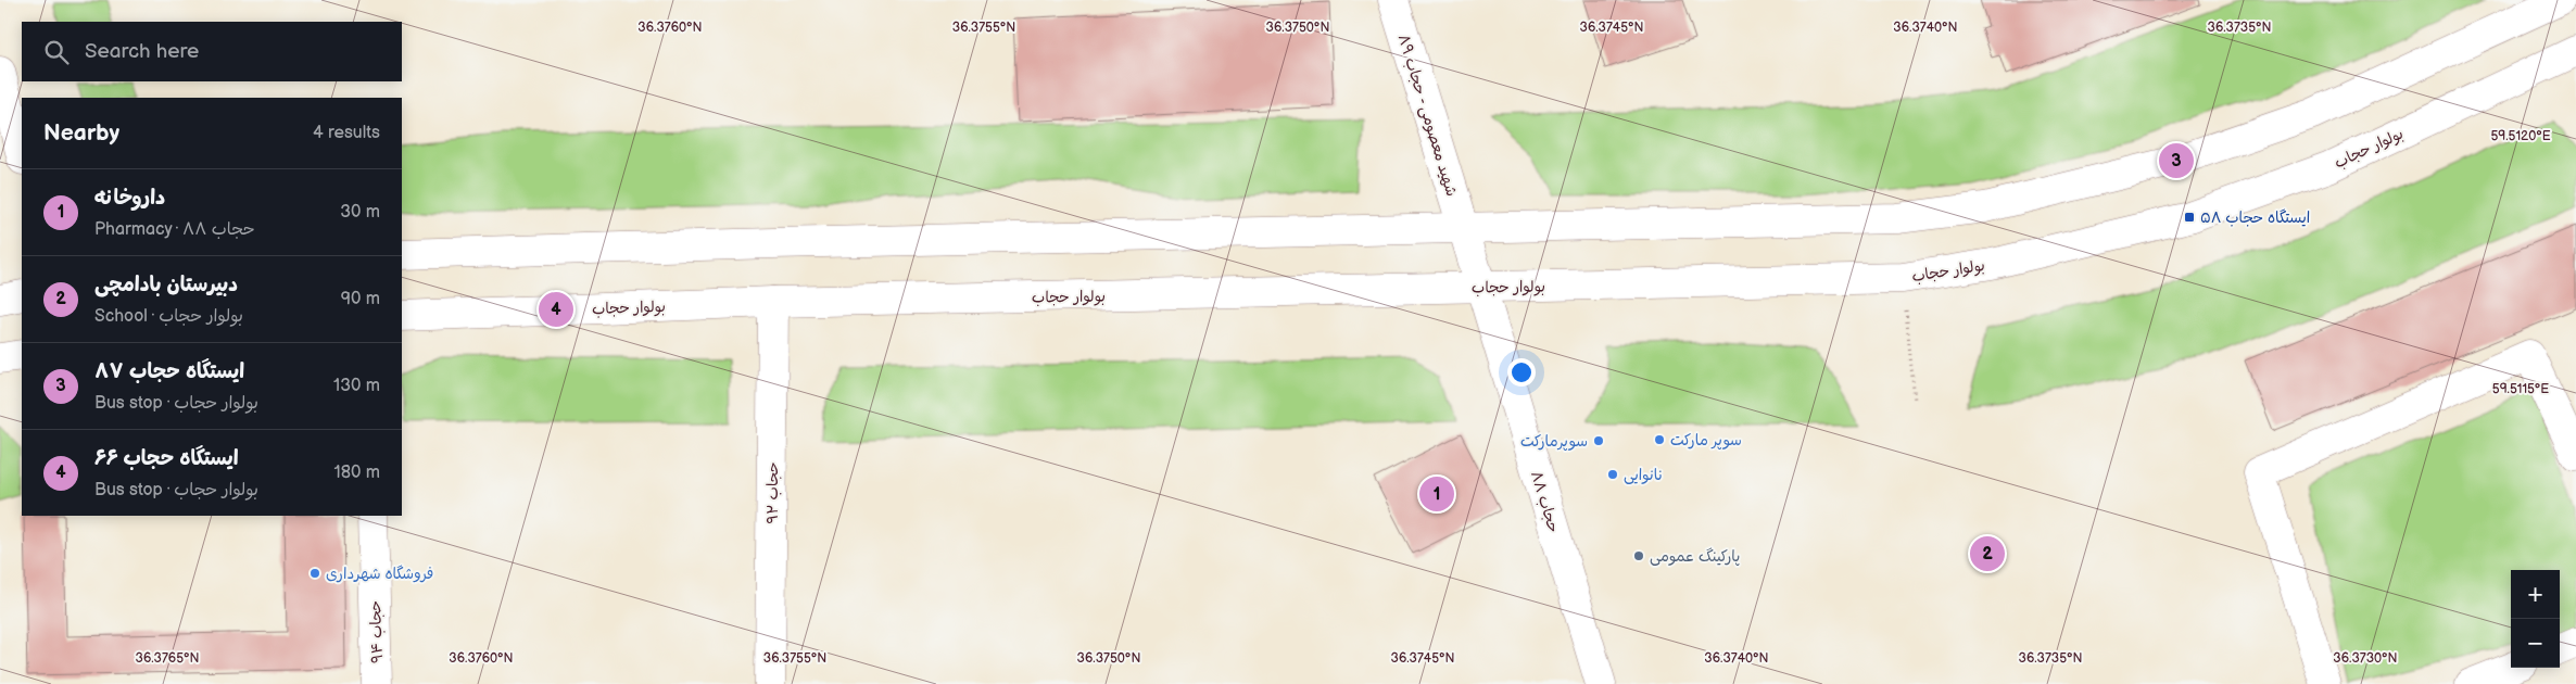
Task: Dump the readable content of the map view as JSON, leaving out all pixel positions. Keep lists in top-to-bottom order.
{
  "streets": {
    "main road": [
      "شهید معصومی - حجاب ۸۹",
      "بولوار حجاب",
      "حجاب ۹۲",
      "حجاب ۸۸",
      "حجاب ۹۴"
    ]
  },
  "crossings": [
    ["شهید معصومی - حجاب ۸۹", "بولوار حجاب"],
    ["شهید معصومی - حجاب ۸۹", "حجاب ۸۸"],
    ["بولوار حجاب", "حجاب ۹۲"],
    ["بولوار حجاب", "حجاب ۸۸"]
  ],
  "places": {
    "transit": ["ایستگاه حجاب ۵۸"],
    "other": [
      "سوپر مارکت",
      "سوپرمارکت",
      "نانوایی",
      "پارکینگ عمومی",
      "فروشگاه شهرداری"
    ]
  },
  "page": {
    "search": "Search here",
    "heading": ["Nearby", "4 results"],
    "pins": [
      "3",
      "4",
      "1",
      "2"
    ],
    "list": [
      {
        "mark": "1",
        "name": "داروخانه",
        "note": "Pharmacy · حجاب ۸۸",
        "value": "30 m"
      },
      {
        "mark": "2",
        "name": "دبیرستان بادامچی",
        "note": "School · بولوار حجاب",
        "value": "90 m"
      },
      {
        "mark": "3",
        "name": "ایستگاه حجاب ۸۷",
        "note": "Bus stop · بولوار حجاب",
        "value": "130 m"
      },
      {
        "mark": "4",
        "name": "ایستگاه حجاب ۶۶",
        "note": "Bus stop · بولوار حجاب",
        "value": "180 m"
      }
    ],
    "map_buttons": ["+", "−"]
  },
  "coordinates": [
    "36.3760°N",
    "36.3755°N",
    "36.3750°N",
    "36.3745°N",
    "36.3740°N",
    "36.3735°N",
    "59.5120°E",
    "59.5115°E",
    "36.3765°N",
    "36.3730°N"
  ]
}
